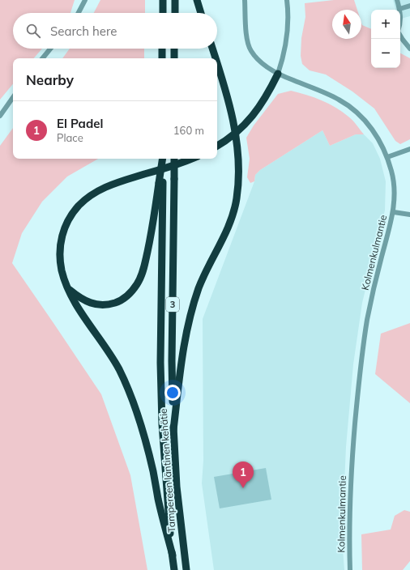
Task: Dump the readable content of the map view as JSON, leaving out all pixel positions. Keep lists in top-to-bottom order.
{
  "streets": {
    "highway": ["3", "Tampereen läntinen kehätie"],
    "street": ["Kolmenkulmantie"]
  },
  "north": "top",
  "page": {
    "map_buttons": ["+", "−"],
    "search": "Search here",
    "heading": "Nearby",
    "list": [
      {
        "mark": "1",
        "name": "El Padel",
        "note": "Place",
        "value": "160 m"
      }
    ],
    "pins": "1"
  }
}
